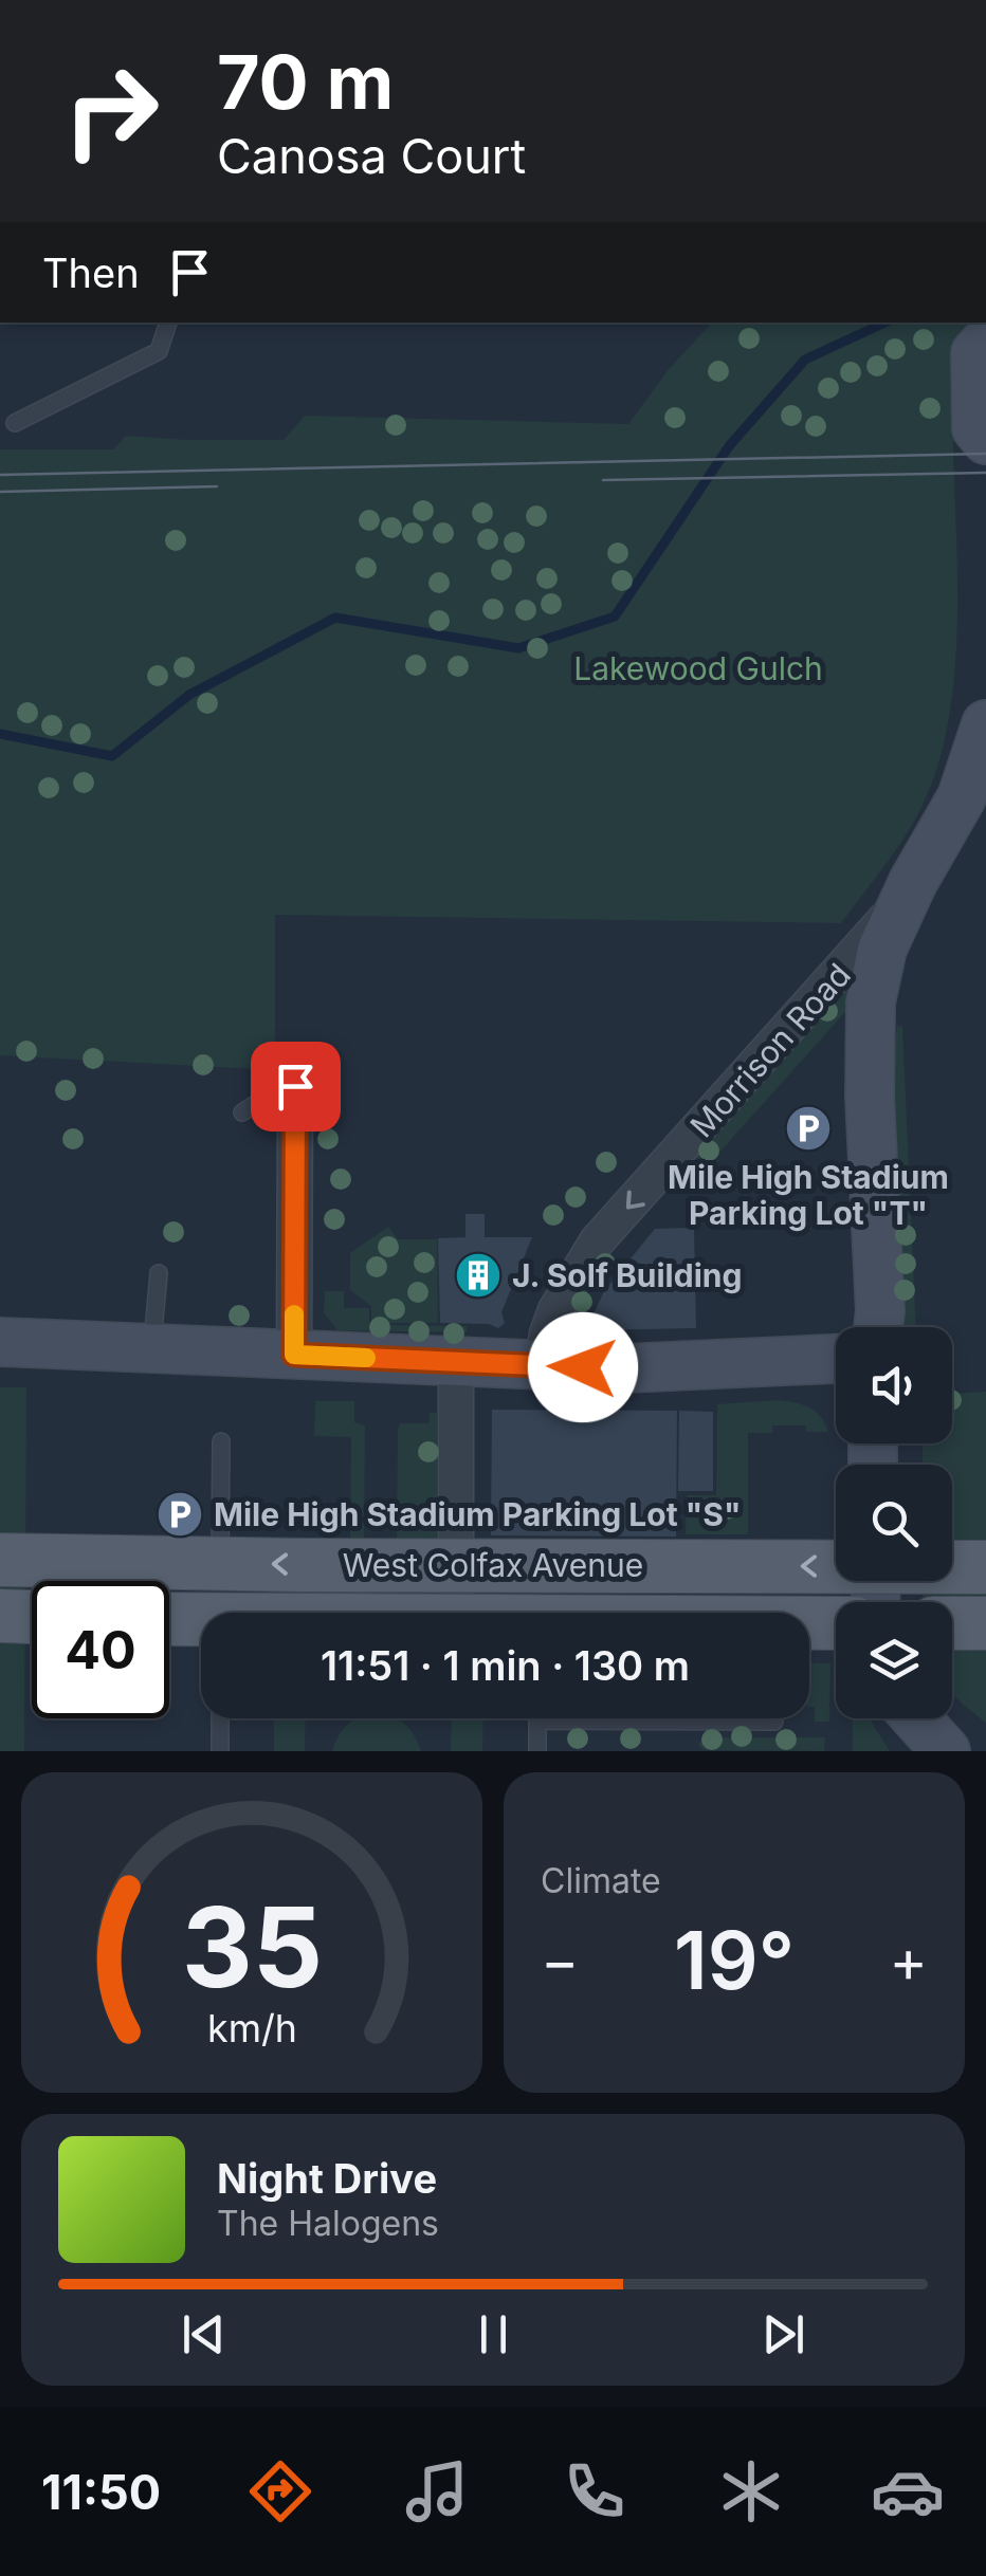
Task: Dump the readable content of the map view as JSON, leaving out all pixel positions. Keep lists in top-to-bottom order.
{
  "streets": {
    "main road": ["West Colfax Avenue"],
    "street": ["Morrison Road"]
  },
  "one_way": ["Morrison Road"],
  "parks": ["Lakewood Gulch"],
  "places": {
    "parking": ["Mile High Stadium Parking Lot \"T\"", "Mile High Stadium Parking Lot \"S\""],
    "building": ["J. Solf Building"]
  },
  "page": {
    "turn": ["70 m", "Canosa Court"],
    "then": "Then",
    "limit": "40",
    "trip": "11:51 · 1 min · 130 m",
    "tile": "Climate",
    "heat": ["−", "19°", "+"],
    "song": ["Night Drive", "The Halogens"],
    "tabs": "11:50",
    "gauge": ["35", "km/h"]
  }
}
